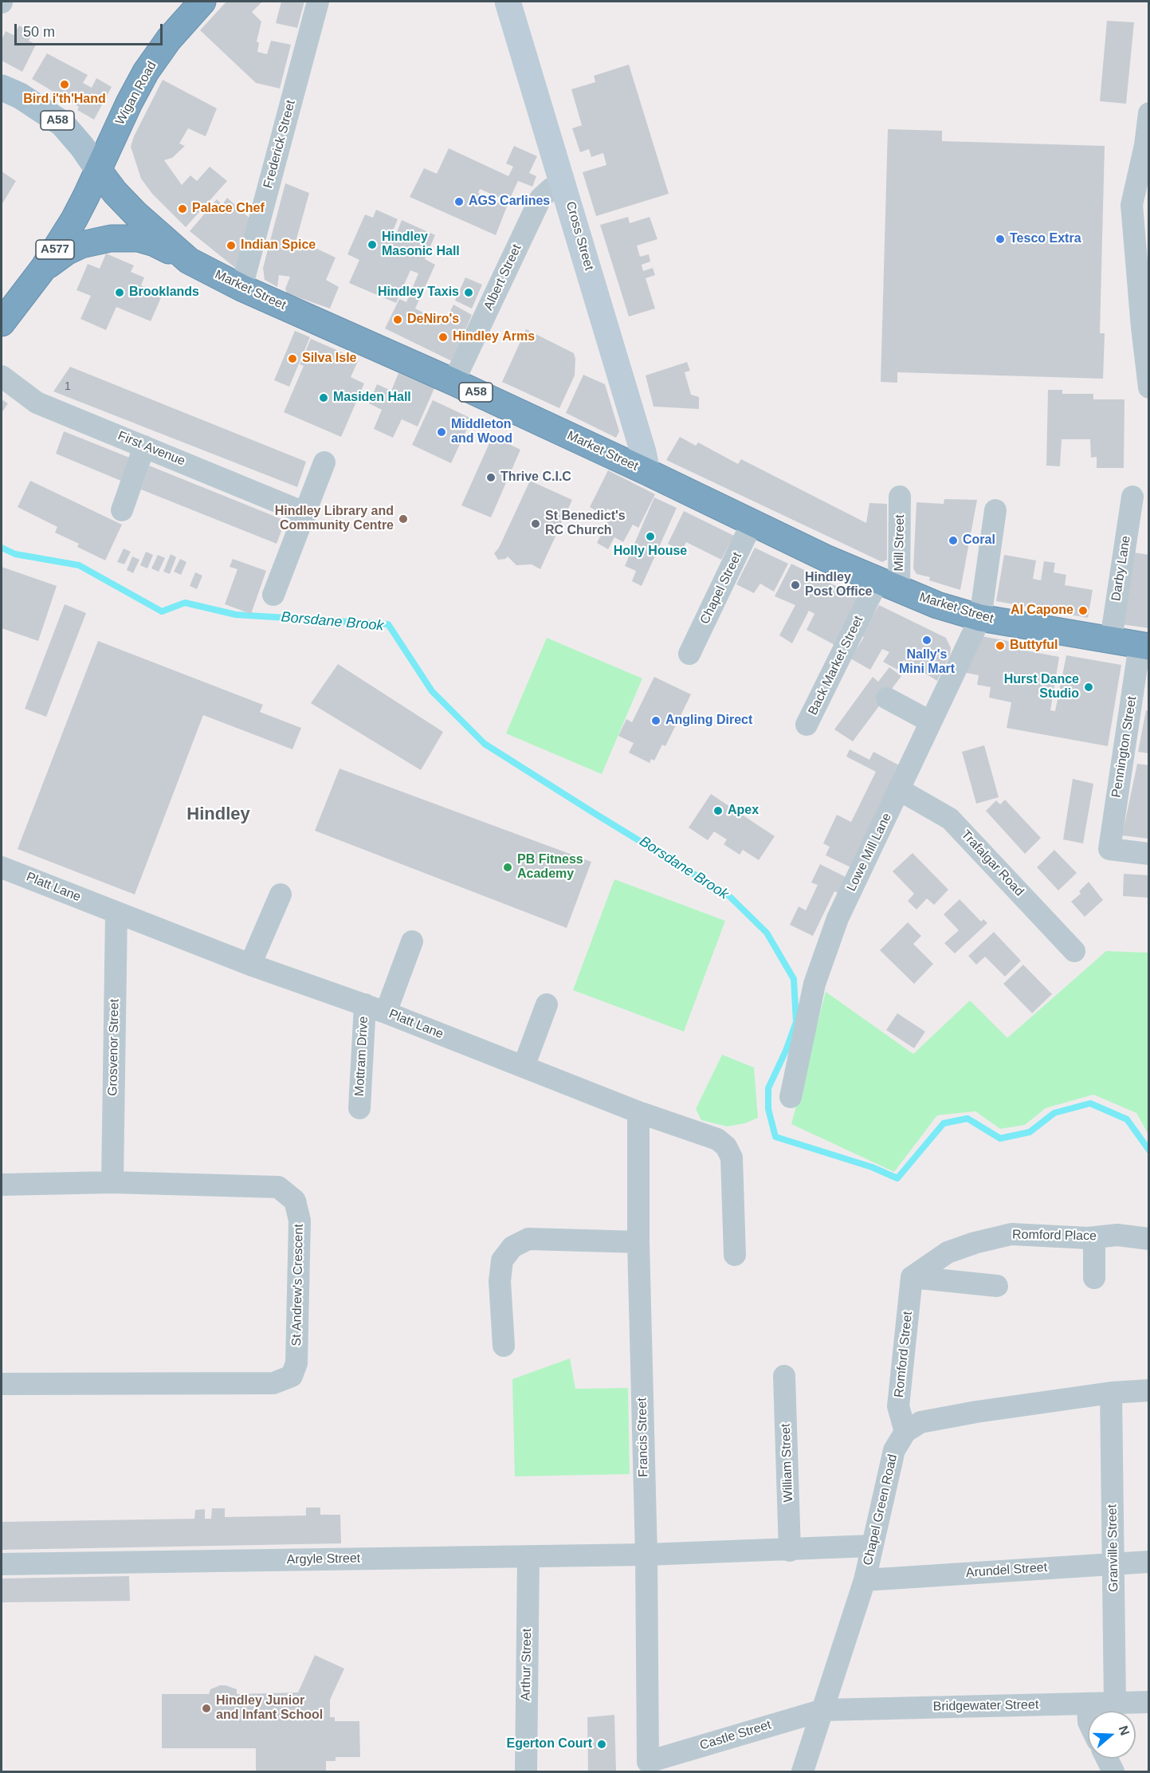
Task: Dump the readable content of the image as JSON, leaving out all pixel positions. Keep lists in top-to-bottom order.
{
  "streets": {
    "highway": [
      "Wigan Road",
      "A58",
      "A577",
      "Market Street"
    ],
    "main road": ["Cross Street"],
    "street": [
      "Frederick Street",
      "Albert Street",
      "First Avenue",
      "Mill Street",
      "Darby Lane",
      "Chapel Street",
      "Back Market Street",
      "Pennington Street",
      "Lowe Mill Lane",
      "Trafalgar Road",
      "Platt Lane",
      "Grosvenor Street",
      "Mottram Drive",
      "Romford Place",
      "St Andrew's Crescent",
      "Romford Street",
      "Francis Street",
      "William Street",
      "Chapel Green Road",
      "Granville Street",
      "Argyle Street",
      "Arundel Street",
      "Arthur Street",
      "Bridgewater Street",
      "Castle Street"
    ]
  },
  "crossings": [
    ["Wigan Road", "A58"],
    ["Wigan Road", "A577"],
    ["Wigan Road", "Market Street"],
    ["A58", "A577"],
    ["A58", "Market Street"],
    ["Frederick Street", "Market Street"],
    ["Cross Street", "Albert Street"],
    ["Cross Street", "Market Street"],
    ["A577", "Market Street"],
    ["Albert Street", "Market Street"],
    ["Market Street", "Mill Street"],
    ["Market Street", "Darby Lane"],
    ["Market Street", "Chapel Street"],
    ["Market Street", "Back Market Street"],
    ["Market Street", "Pennington Street"],
    ["Market Street", "Lowe Mill Lane"],
    ["Mill Street", "Back Market Street"],
    ["Lowe Mill Lane", "Trafalgar Road"],
    ["Platt Lane", "Grosvenor Street"],
    ["Platt Lane", "Mottram Drive"],
    ["Platt Lane", "Francis Street"],
    ["Grosvenor Street", "St Andrew's Crescent"],
    ["Romford Place", "Romford Street"],
    ["Romford Street", "Chapel Green Road"],
    ["Francis Street", "Argyle Street"],
    ["Francis Street", "Castle Street"],
    ["William Street", "Argyle Street"],
    ["Chapel Green Road", "Argyle Street"],
    ["Chapel Green Road", "Arundel Street"],
    ["Chapel Green Road", "Bridgewater Street"],
    ["Chapel Green Road", "Castle Street"],
    ["Granville Street", "Arundel Street"],
    ["Granville Street", "Bridgewater Street"],
    ["Argyle Street", "Arthur Street"],
    ["Bridgewater Street", "Castle Street"]
  ],
  "districts": ["Hindley"],
  "water": ["Borsdane Brook"],
  "places": [
    "Bird i'th'Hand",
    "AGS Carlines",
    "Palace Chef",
    "Tesco Extra",
    "Hindley Masonic Hall",
    "Indian Spice",
    "Brooklands",
    "Hindley Taxis",
    "DeNiro's",
    "Hindley Arms",
    "Silva Isle",
    "Masiden Hall",
    "Middleton and Wood",
    "Thrive C.I.C",
    "Hindley Library and Community Centre",
    "St Benedict's RC Church",
    "Holly House",
    "Coral",
    "Hindley Post Office",
    "Al Capone",
    "Nally's Mini Mart",
    "Buttyful",
    "Hurst Dance Studio",
    "Angling Direct",
    "Apex",
    "PB Fitness Academy",
    "Hindley Junior and Infant School",
    "Egerton Court"
  ],
  "house_numbers": ["1"],
  "scale_bar": "50 m",
  "north": "right"
}
